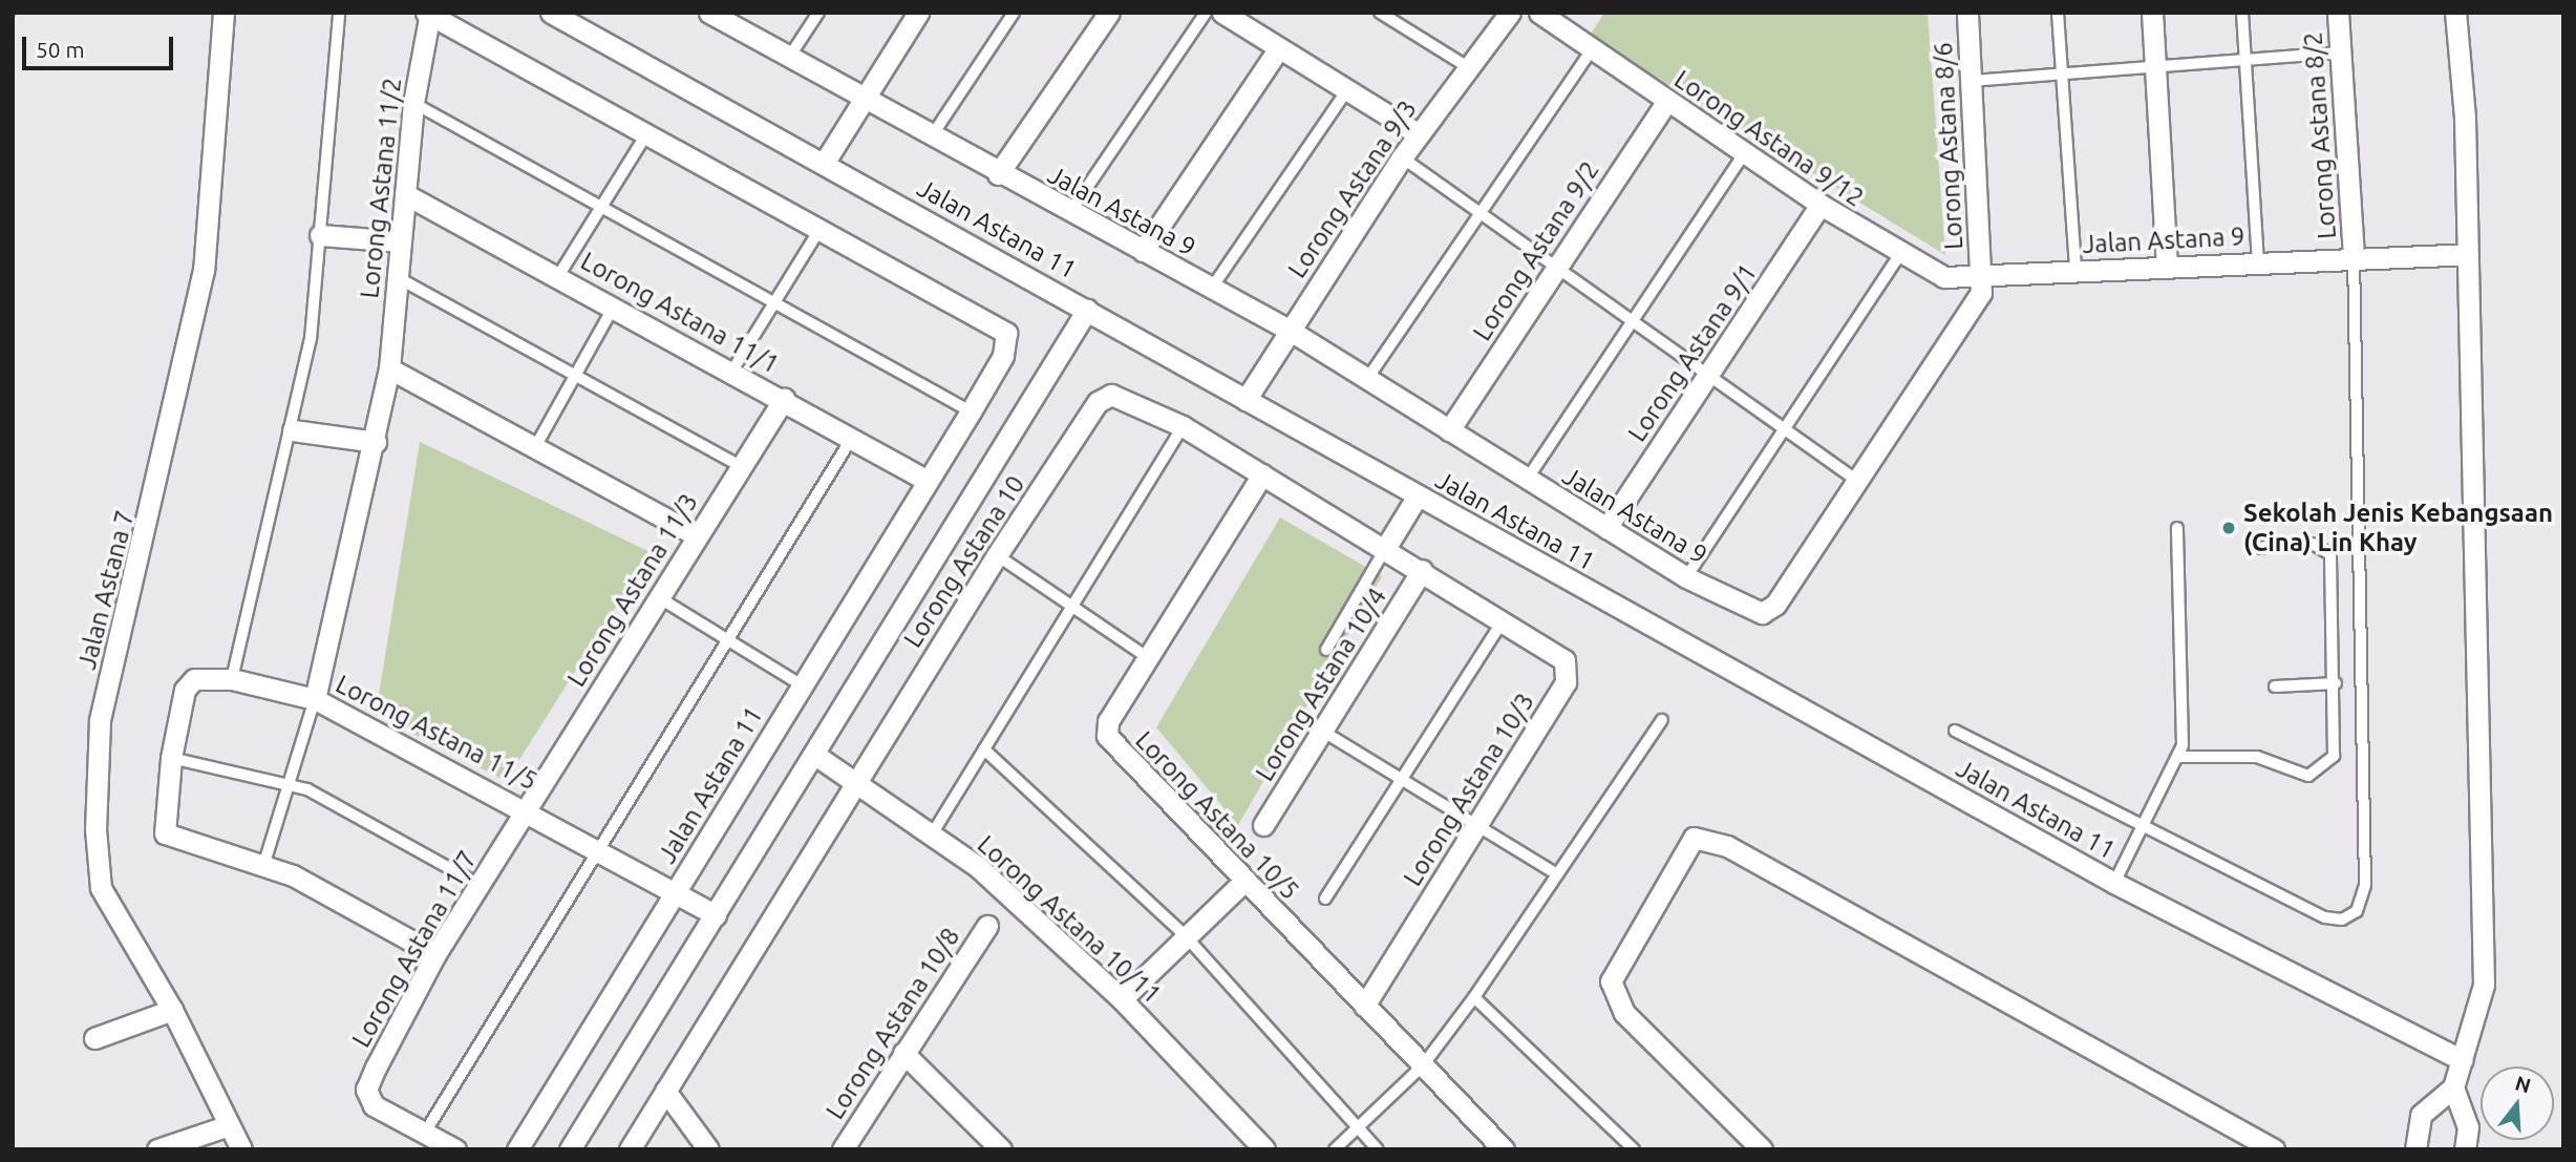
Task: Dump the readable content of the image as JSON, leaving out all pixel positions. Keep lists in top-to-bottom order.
{
  "streets": {
    "street": [
      "Lorong Astana 8/2",
      "Lorong Astana 9/12",
      "Lorong Astana 8/6",
      "Lorong Astana 11/2",
      "Lorong Astana 9/3",
      "Jalan Astana 9",
      "Jalan Astana 11",
      "Lorong Astana 9/2",
      "Lorong Astana 11/1",
      "Lorong Astana 9/1",
      "Lorong Astana 10",
      "Jalan Astana 7",
      "Lorong Astana 11/3",
      "Lorong Astana 10/4",
      "Lorong Astana 11/5",
      "Lorong Astana 10/3",
      "Lorong Astana 10/5",
      "Lorong Astana 10/11",
      "Lorong Astana 11/7",
      "Lorong Astana 10/8"
    ]
  },
  "crossings": [
    ["Lorong Astana 8/2", "Jalan Astana 9"],
    ["Lorong Astana 9/12", "Lorong Astana 8/6"],
    ["Lorong Astana 9/12", "Jalan Astana 9"],
    ["Lorong Astana 9/12", "Lorong Astana 9/2"],
    ["Lorong Astana 9/12", "Lorong Astana 9/1"],
    ["Lorong Astana 8/6", "Jalan Astana 9"],
    ["Lorong Astana 11/2", "Jalan Astana 11"],
    ["Lorong Astana 11/2", "Lorong Astana 11/1"],
    ["Lorong Astana 11/2", "Lorong Astana 11/5"],
    ["Lorong Astana 9/3", "Jalan Astana 9"],
    ["Lorong Astana 9/3", "Jalan Astana 11"],
    ["Jalan Astana 9", "Lorong Astana 9/2"],
    ["Jalan Astana 9", "Lorong Astana 9/1"],
    ["Jalan Astana 11", "Lorong Astana 11/1"],
    ["Jalan Astana 11", "Lorong Astana 11/5"],
    ["Lorong Astana 11/1", "Lorong Astana 11/3"],
    ["Lorong Astana 10", "Lorong Astana 10/4"],
    ["Lorong Astana 10", "Lorong Astana 10/3"],
    ["Lorong Astana 10", "Lorong Astana 10/5"],
    ["Lorong Astana 10", "Lorong Astana 10/11"],
    ["Lorong Astana 11/3", "Lorong Astana 11/5"],
    ["Lorong Astana 11/3", "Lorong Astana 11/7"],
    ["Lorong Astana 11/5", "Lorong Astana 11/7"],
    ["Lorong Astana 10/3", "Lorong Astana 10/5"]
  ],
  "places": ["Sekolah Jenis Kebangsaan (Cina) Lin Khay"],
  "scale_bar": "50 m",
  "north": "top"
}
